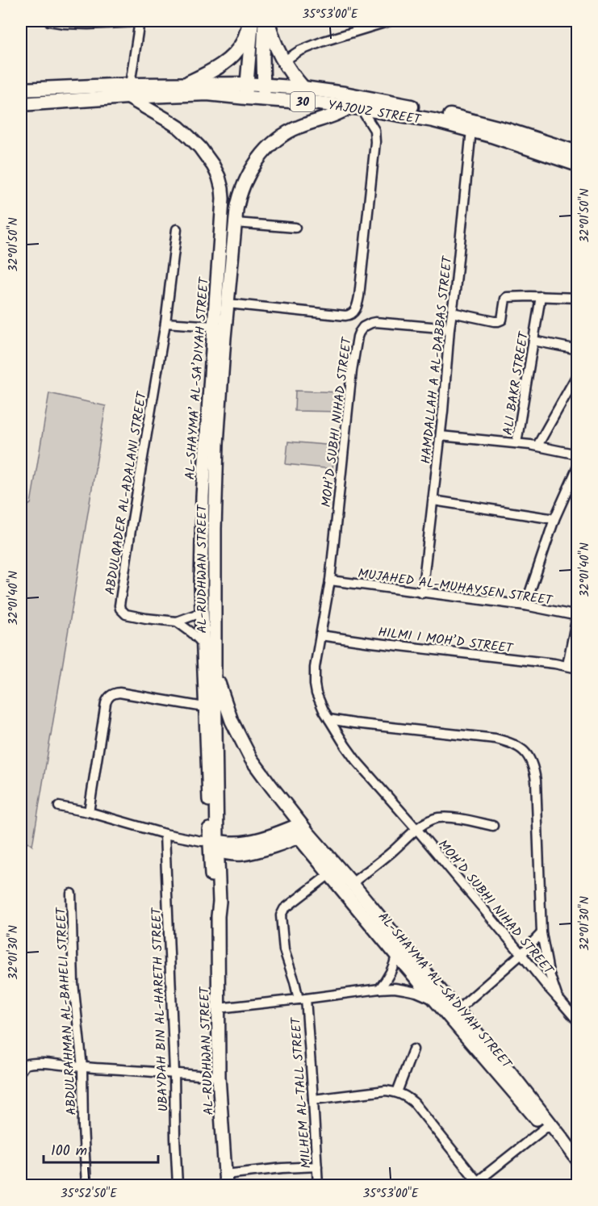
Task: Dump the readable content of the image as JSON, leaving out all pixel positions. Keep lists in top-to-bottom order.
{
  "streets": {
    "main road": [
      "30",
      "YAJOUZ STREET",
      "AL-SHAYMA’ AL-SA’DIYAH STREET",
      "AL-RUDHWAN STREET",
      "AL-SHAYMA' AL-SA'DIYAH STREET"
    ],
    "street": [
      "HAMDALLAH A AL-DABBAS STREET",
      "ALI BAKR STREET",
      "MOH’D SUBHI NIHAD STREET",
      "ABDULQADER AL-ADALANI STREET",
      "MUJAHED AL-MUHAYSEN STREET",
      "HILMI I MOH’D STREET",
      "UBAYDAH BIN AL-HARETH STREET",
      "ABDULRAHMAN AL-BAHELI STREET",
      "MILHEM AL-TALL STREET"
    ]
  },
  "crossings": [
    ["YAJOUZ STREET", "HAMDALLAH A AL-DABBAS STREET"],
    ["YAJOUZ STREET", "AL-SHAYMA’ AL-SA’DIYAH STREET"],
    ["HAMDALLAH A AL-DABBAS STREET", "MOH’D SUBHI NIHAD STREET"],
    ["HAMDALLAH A AL-DABBAS STREET", "MUJAHED AL-MUHAYSEN STREET"],
    ["AL-SHAYMA’ AL-SA’DIYAH STREET", "ABDULQADER AL-ADALANI STREET"],
    ["AL-SHAYMA’ AL-SA’DIYAH STREET", "AL-RUDHWAN STREET"],
    ["MOH’D SUBHI NIHAD STREET", "MUJAHED AL-MUHAYSEN STREET"],
    ["MOH’D SUBHI NIHAD STREET", "HILMI I MOH’D STREET"],
    ["AL-SHAYMA' AL-SA'DIYAH STREET", "MILHEM AL-TALL STREET"]
  ],
  "scale_bar": "100 m",
  "coordinates": [
    "35°53'00\"E",
    "32°01'50\"N",
    "32°01'40\"N",
    "32°01'30\"N",
    "35°52'50\"E"
  ]
}
